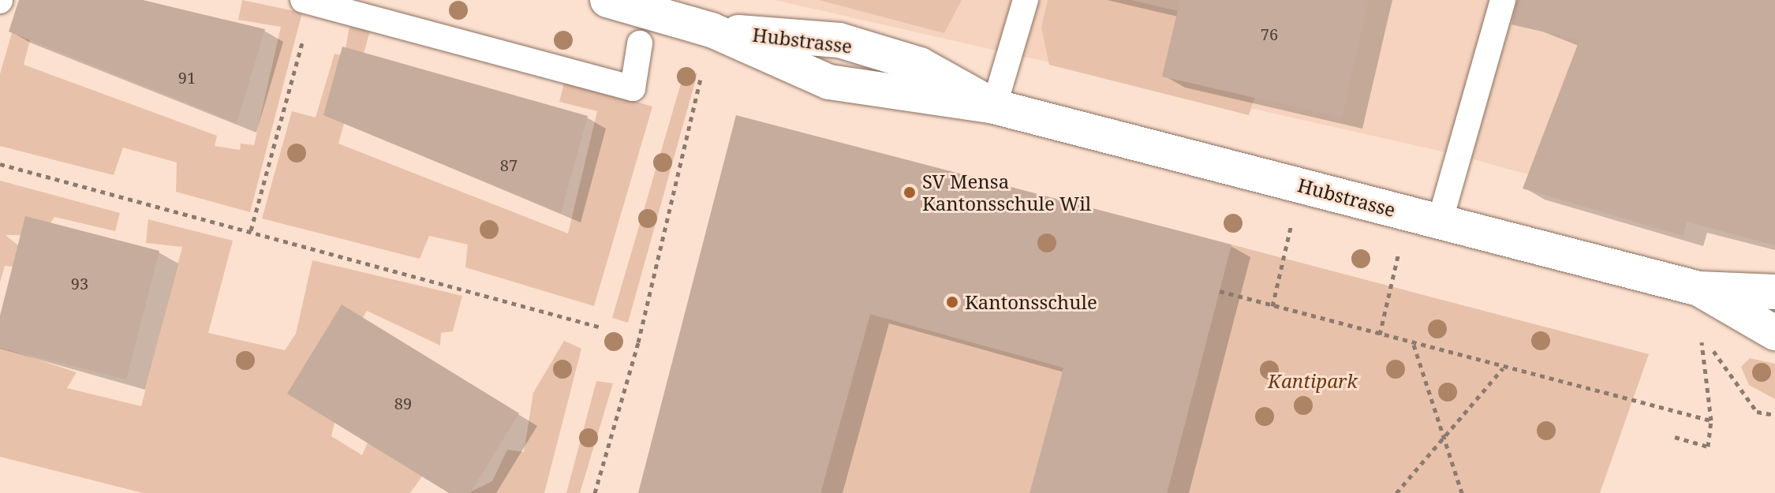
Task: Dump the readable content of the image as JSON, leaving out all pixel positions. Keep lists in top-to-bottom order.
{
  "streets": {
    "street": ["Hubstrasse"]
  },
  "parks": ["Kantipark"],
  "places": ["SV Mensa Kantonsschule Wil", "Kantonsschule"],
  "house_numbers": [
    "76",
    "91",
    "87",
    "93",
    "89"
  ]
}
